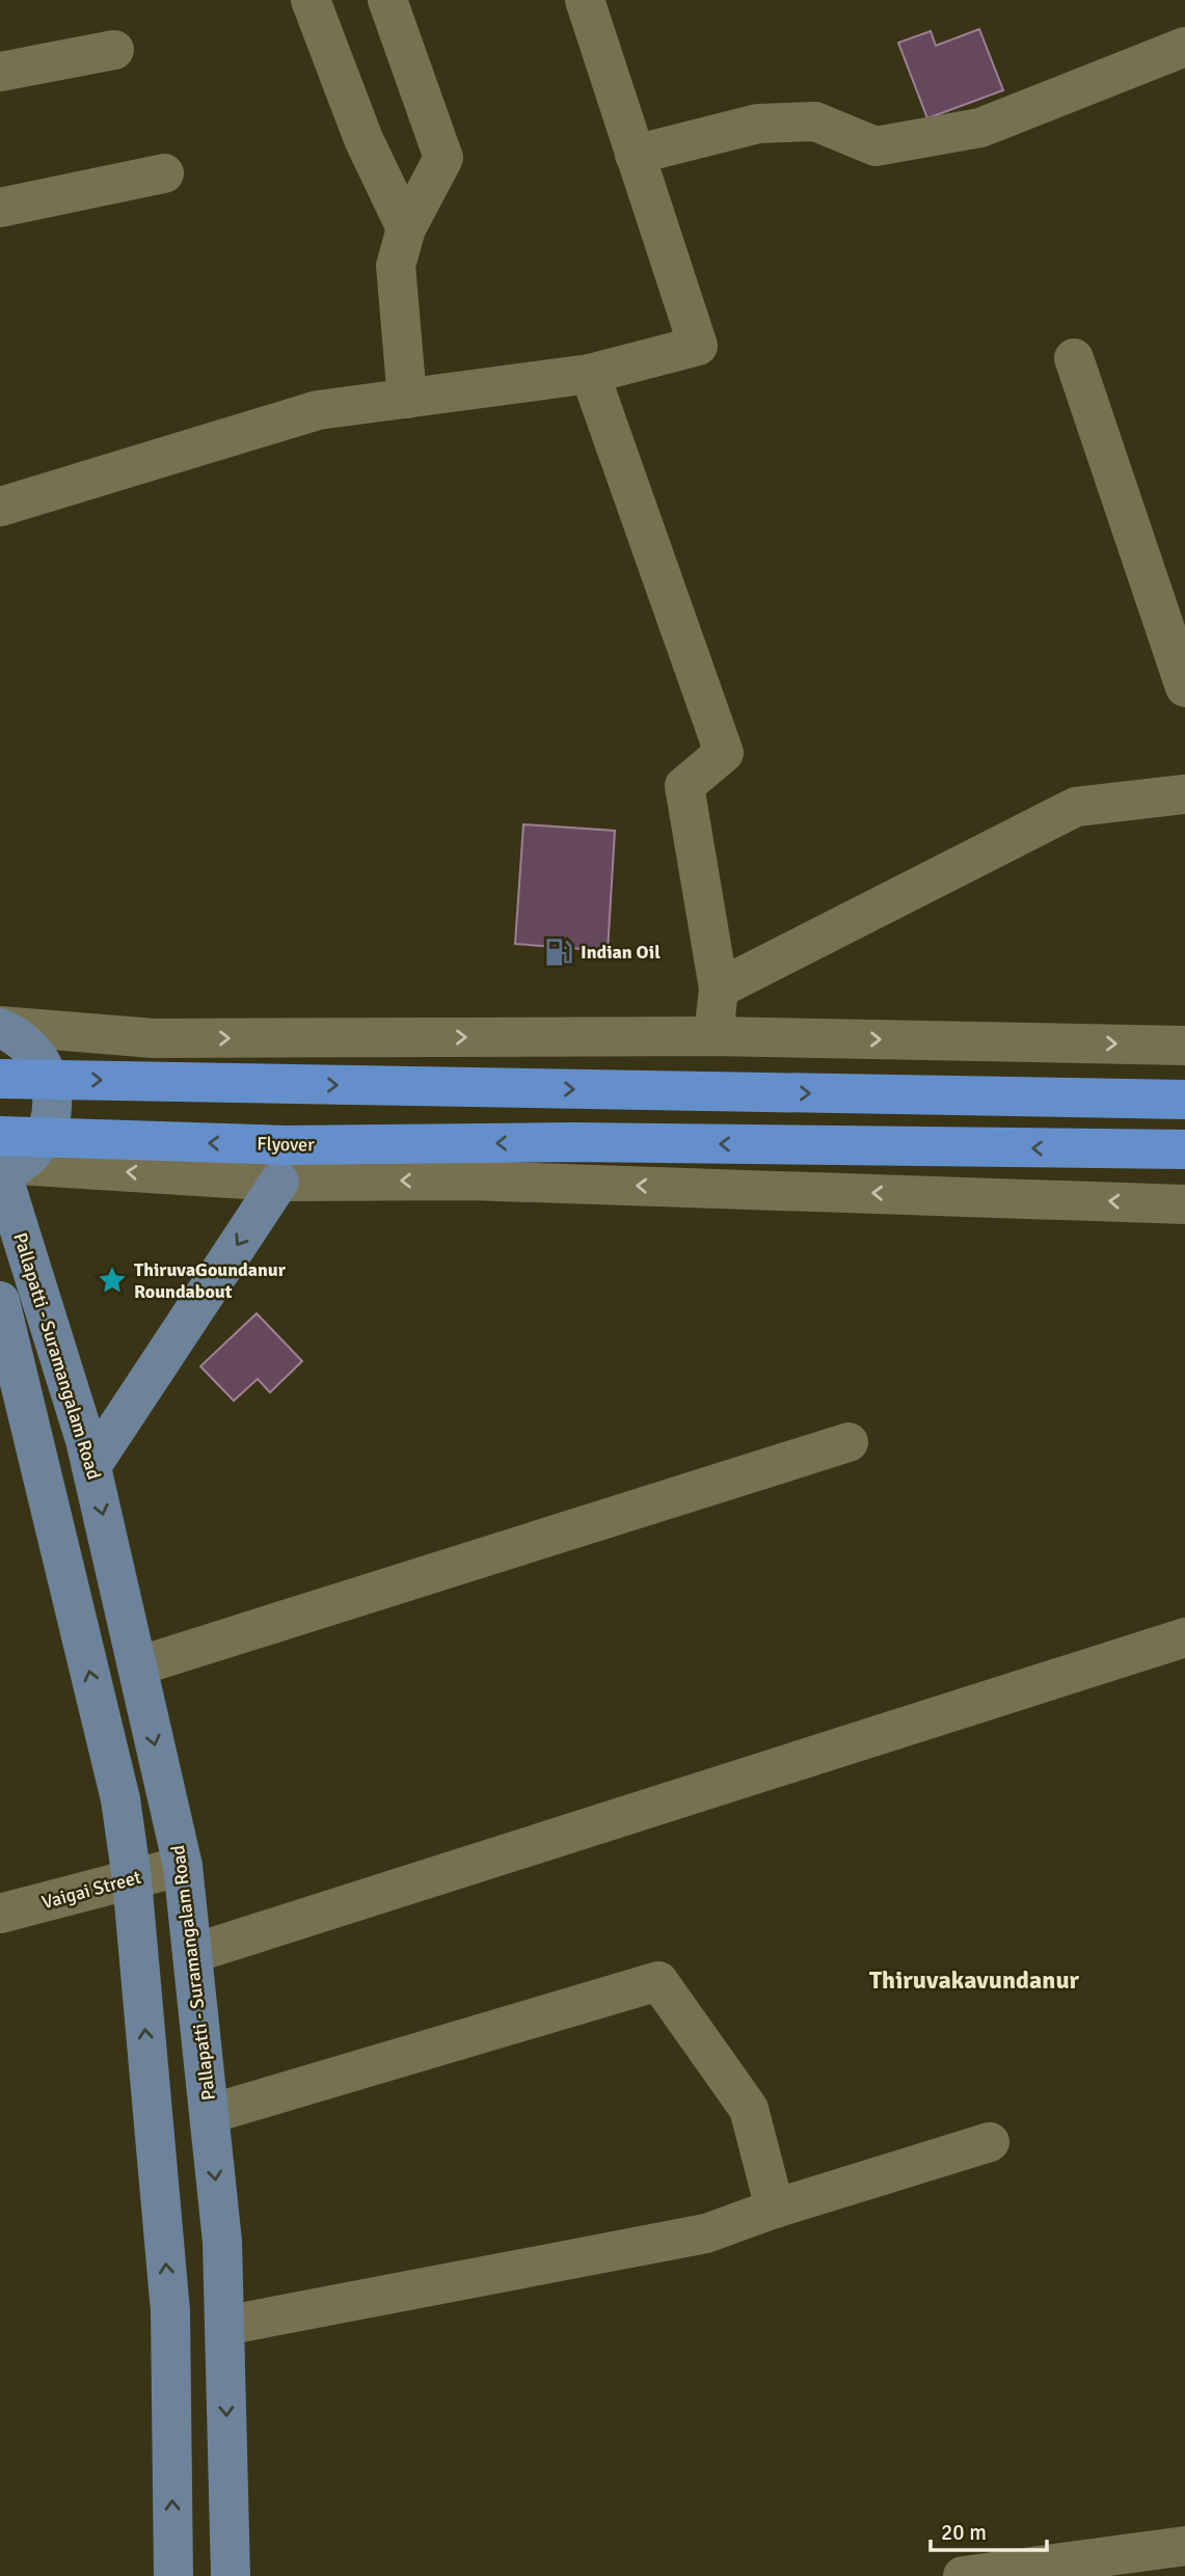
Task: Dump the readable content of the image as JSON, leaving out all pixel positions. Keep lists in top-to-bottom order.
{
  "streets": {
    "highway": ["Flyover"],
    "main road": ["Pallapatti - Suramangalam Road"],
    "street": ["Vaigai Street"]
  },
  "crossings": [
    ["Flyover", "Pallapatti - Suramangalam Road"],
    ["Pallapatti - Suramangalam Road", "Vaigai Street"]
  ],
  "districts": ["Thiruvakavundanur"],
  "places": {
    "fuel station": ["Indian Oil"],
    "place": ["ThiruvaGoundanur Roundabout"]
  },
  "scale_bar": "20 m"
}
